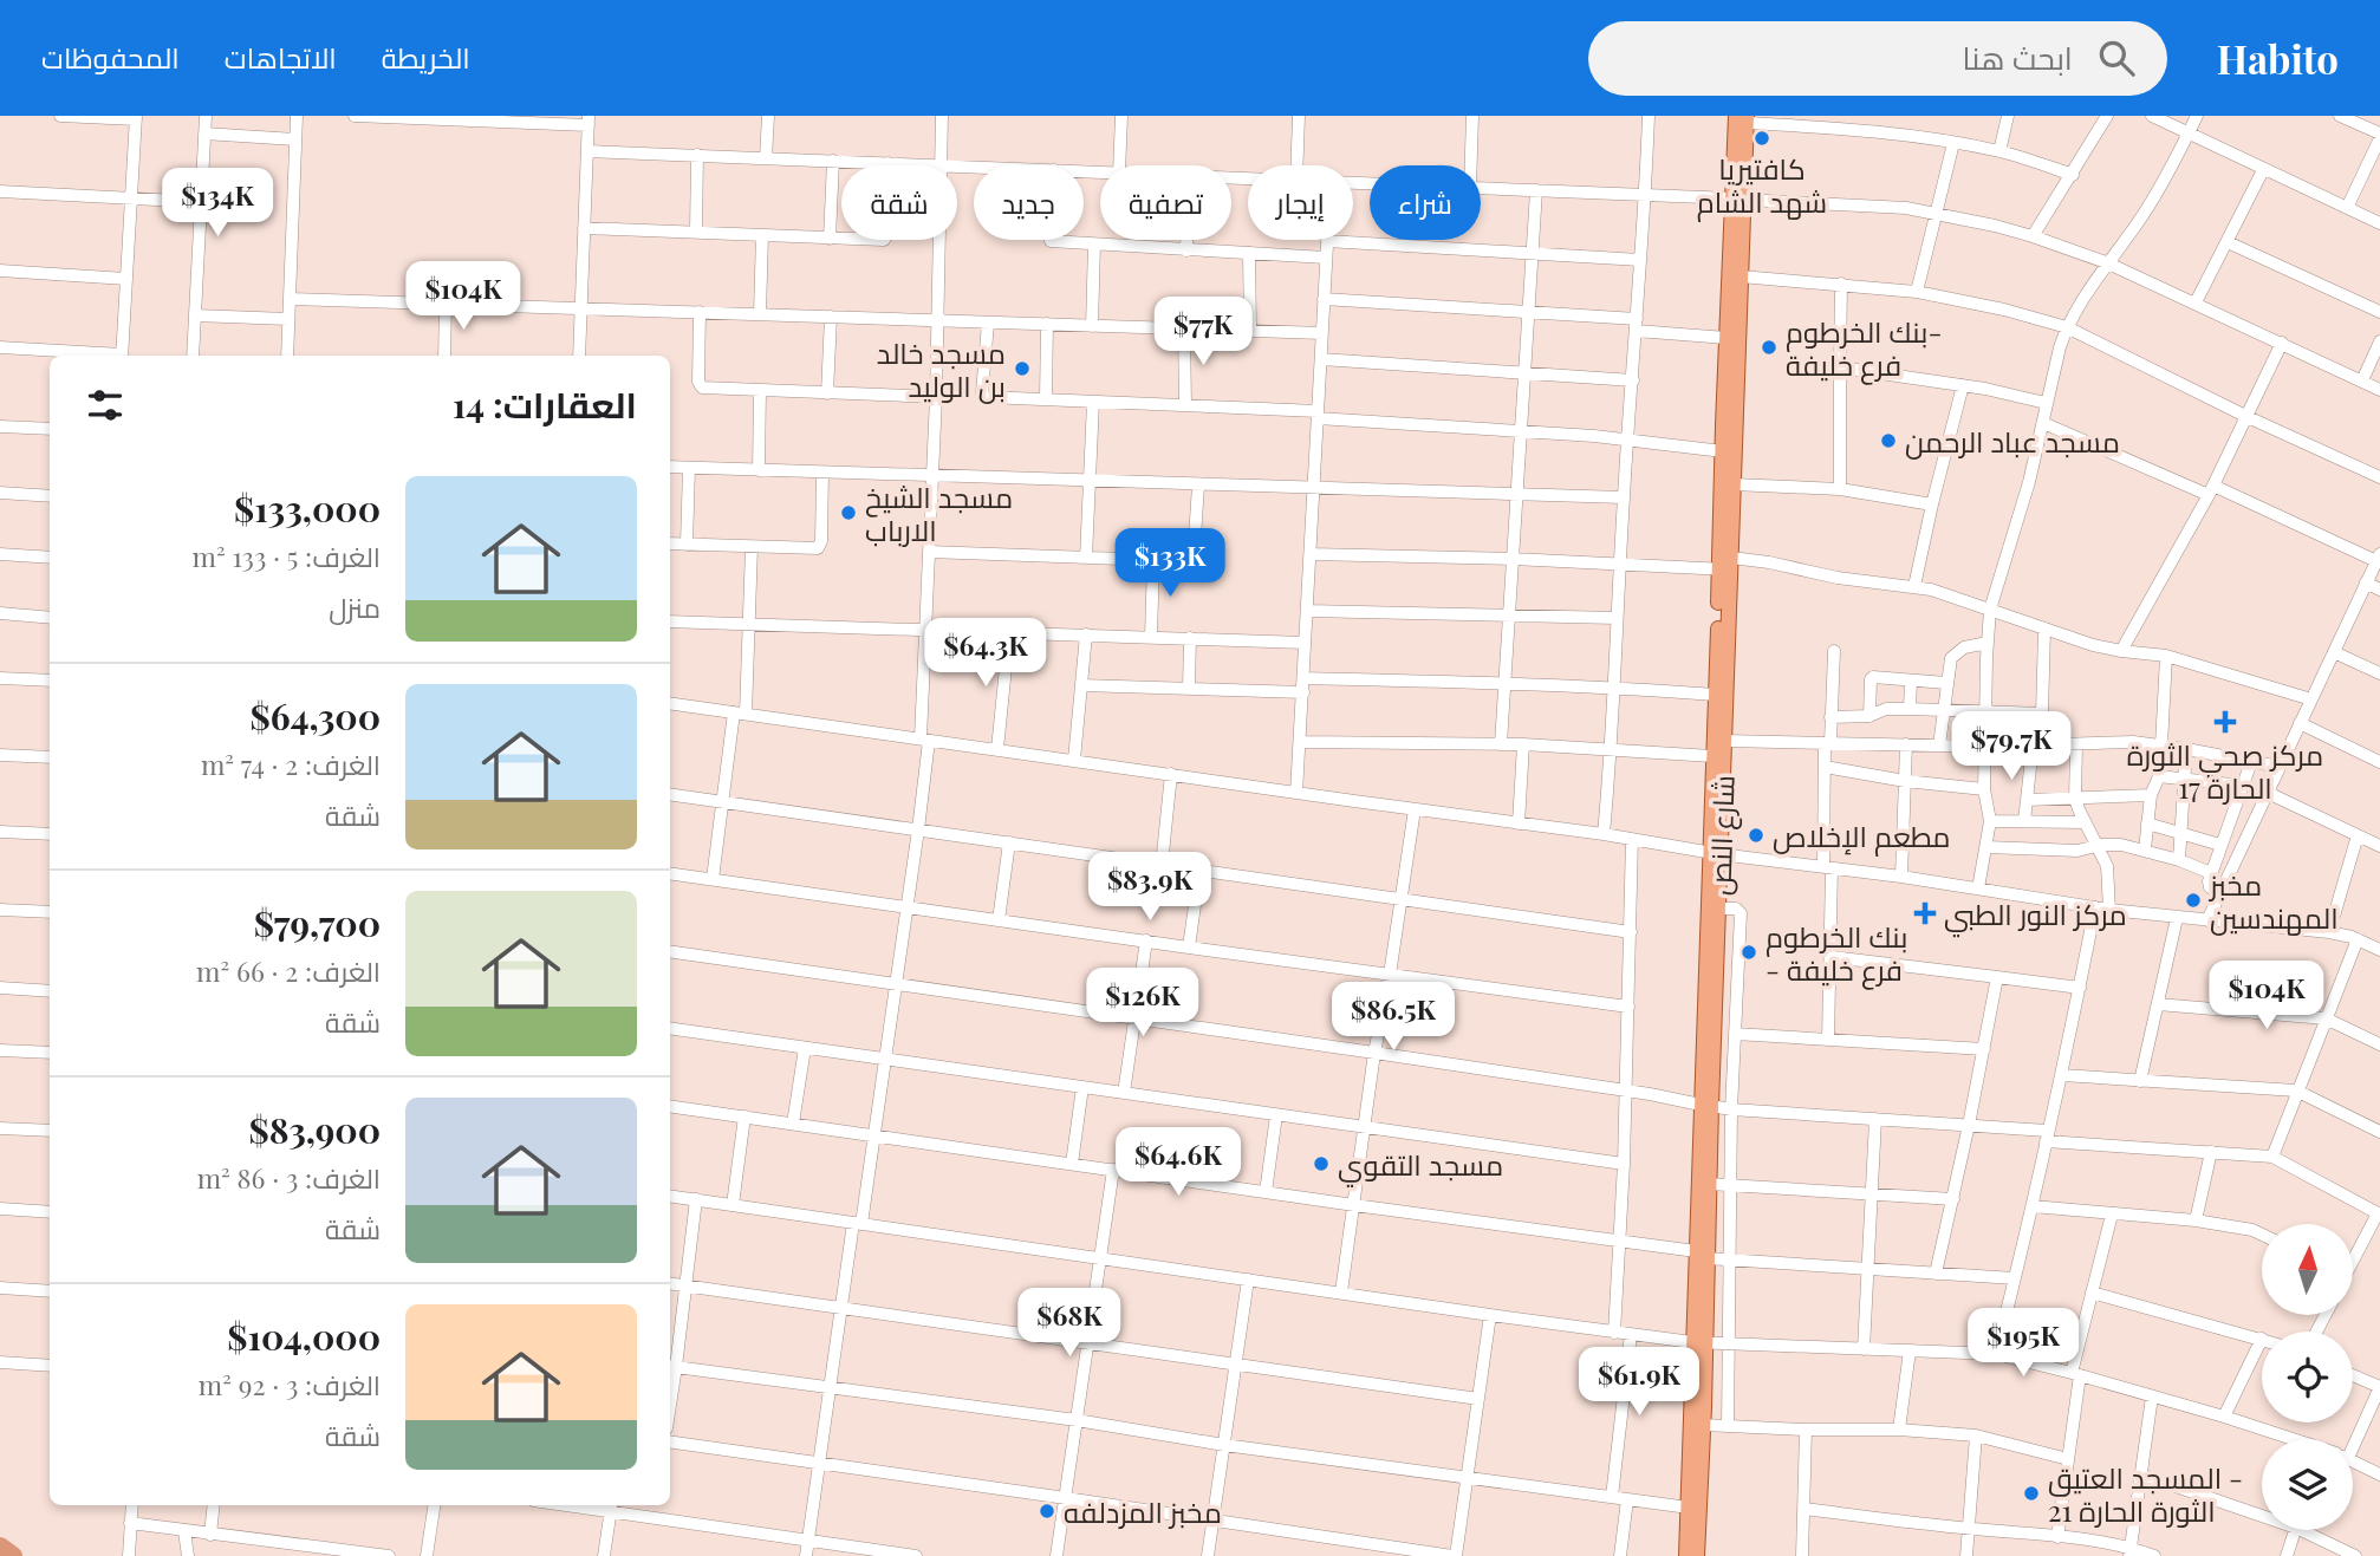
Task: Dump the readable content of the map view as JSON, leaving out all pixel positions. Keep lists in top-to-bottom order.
{
  "streets": {
    "main road": ["شارع النص"]
  },
  "places": {
    "other": [
      "كافتيريا شهد الشام",
      "بنك الخرطوم- فرع خليفة",
      "مسجد خالد بن الوليد",
      "مسجد عباد الرحمن",
      "مسجد الشيخ الارباب",
      "مطعم الإخلاص",
      "مخبز المهندسين",
      "بنك الخرطوم - فرع خليفة",
      "مسجد التقوي",
      "المسجد العتيق - الثورة الحارة 21",
      "مخبز المزدلفه"
    ],
    "health": ["مركز صحي الثورة الحارة 17", "مركز النور الطبي"]
  },
  "north": "top",
  "page": {
    "header": "Habito",
    "search": "ابحث هنا",
    "nav": ["الخريطة", "الاتجاهات", "المحفوظات"],
    "chip": [
      "شراء",
      "إيجار",
      "تصفية",
      "جديد",
      "شقة"
    ],
    "price": [
      "$134K",
      "$104K",
      "$77K",
      "$133K",
      "$64.3K",
      "$79.7K",
      "$83.9K",
      "$104K",
      "$126K",
      "$86.5K",
      "$64.6K",
      "$68K",
      "$195K",
      "$61.9K"
    ],
    "heading": "العقارات: 14",
    "list": [
      {
        "name": "$133,000",
        "note": "الغرف: 5 · 133 m² · منزل"
      },
      {
        "name": "$64,300",
        "note": "الغرف: 2 · 74 m² · شقة"
      },
      {
        "name": "$79,700",
        "note": "الغرف: 2 · 66 m² · شقة"
      },
      {
        "name": "$83,900",
        "note": "الغرف: 3 · 86 m² · شقة"
      },
      {
        "name": "$104,000",
        "note": "الغرف: 3 · 92 m² · شقة"
      }
    ]
  }
}
